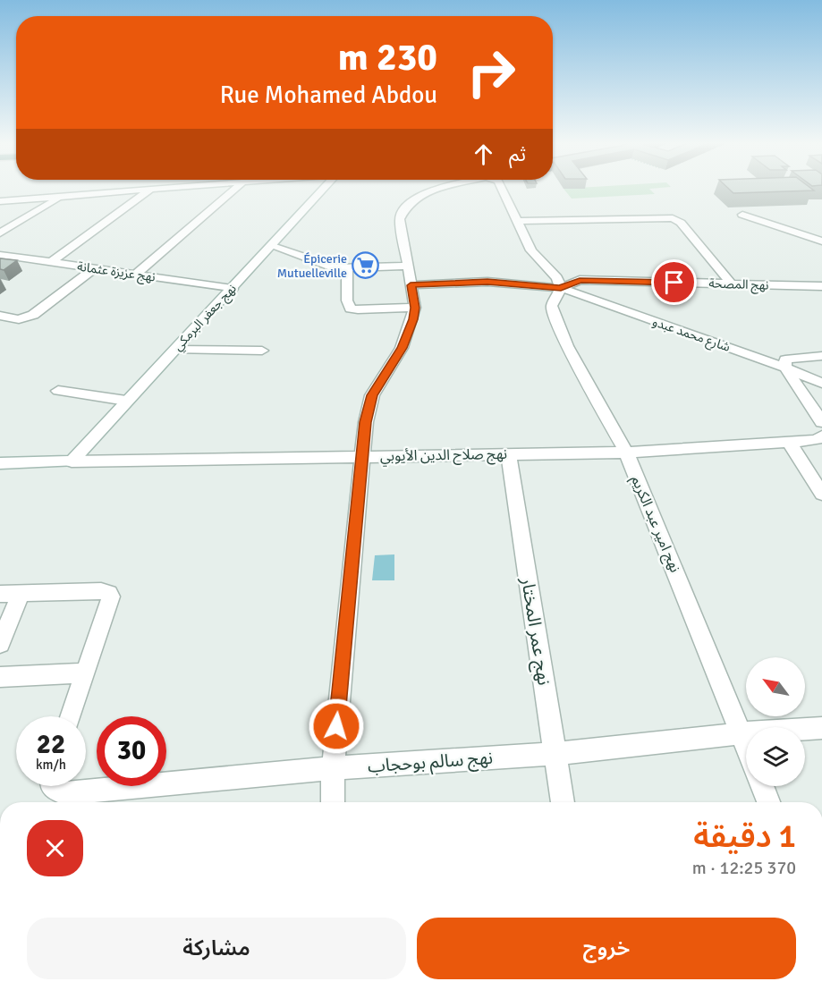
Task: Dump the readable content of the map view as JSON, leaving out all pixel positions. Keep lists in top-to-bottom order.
{
  "streets": {
    "street": [
      "نهج عزيزة عثمانة",
      "نهج المصحة",
      "نهج جعفر البرمكي",
      "شارع محمد عبدو",
      "نهج صلاح الدين الأيوبي",
      "نهج امير عبد الكريم",
      "نهج عمر المختار",
      "نهج سالم بوحجاب"
    ]
  },
  "crossings": [
    ["نهج عزيزة عثمانة", "نهج جعفر البرمكي"],
    ["نهج المصحة", "شارع محمد عبدو"],
    ["نهج المصحة", "نهج امير عبد الكريم"],
    ["نهج جعفر البرمكي", "نهج صلاح الدين الأيوبي"],
    ["شارع محمد عبدو", "نهج امير عبد الكريم"],
    ["نهج صلاح الدين الأيوبي", "نهج امير عبد الكريم"],
    ["نهج صلاح الدين الأيوبي", "نهج عمر المختار"],
    ["نهج امير عبد الكريم", "نهج سالم بوحجاب"],
    ["نهج عمر المختار", "نهج سالم بوحجاب"]
  ],
  "places": {
    "supermarket": ["Épicerie Mutuelleville"]
  },
  "north": "top left",
  "page": {
    "turn": ["230 m", "Rue Mohamed Abdou"],
    "then": "ثم",
    "speed": "22 km/h",
    "limit": "30",
    "heading": ["1 دقيقة", "370 m · 12:25"],
    "buttons": ["خروج", "مشاركة"]
  }
}
